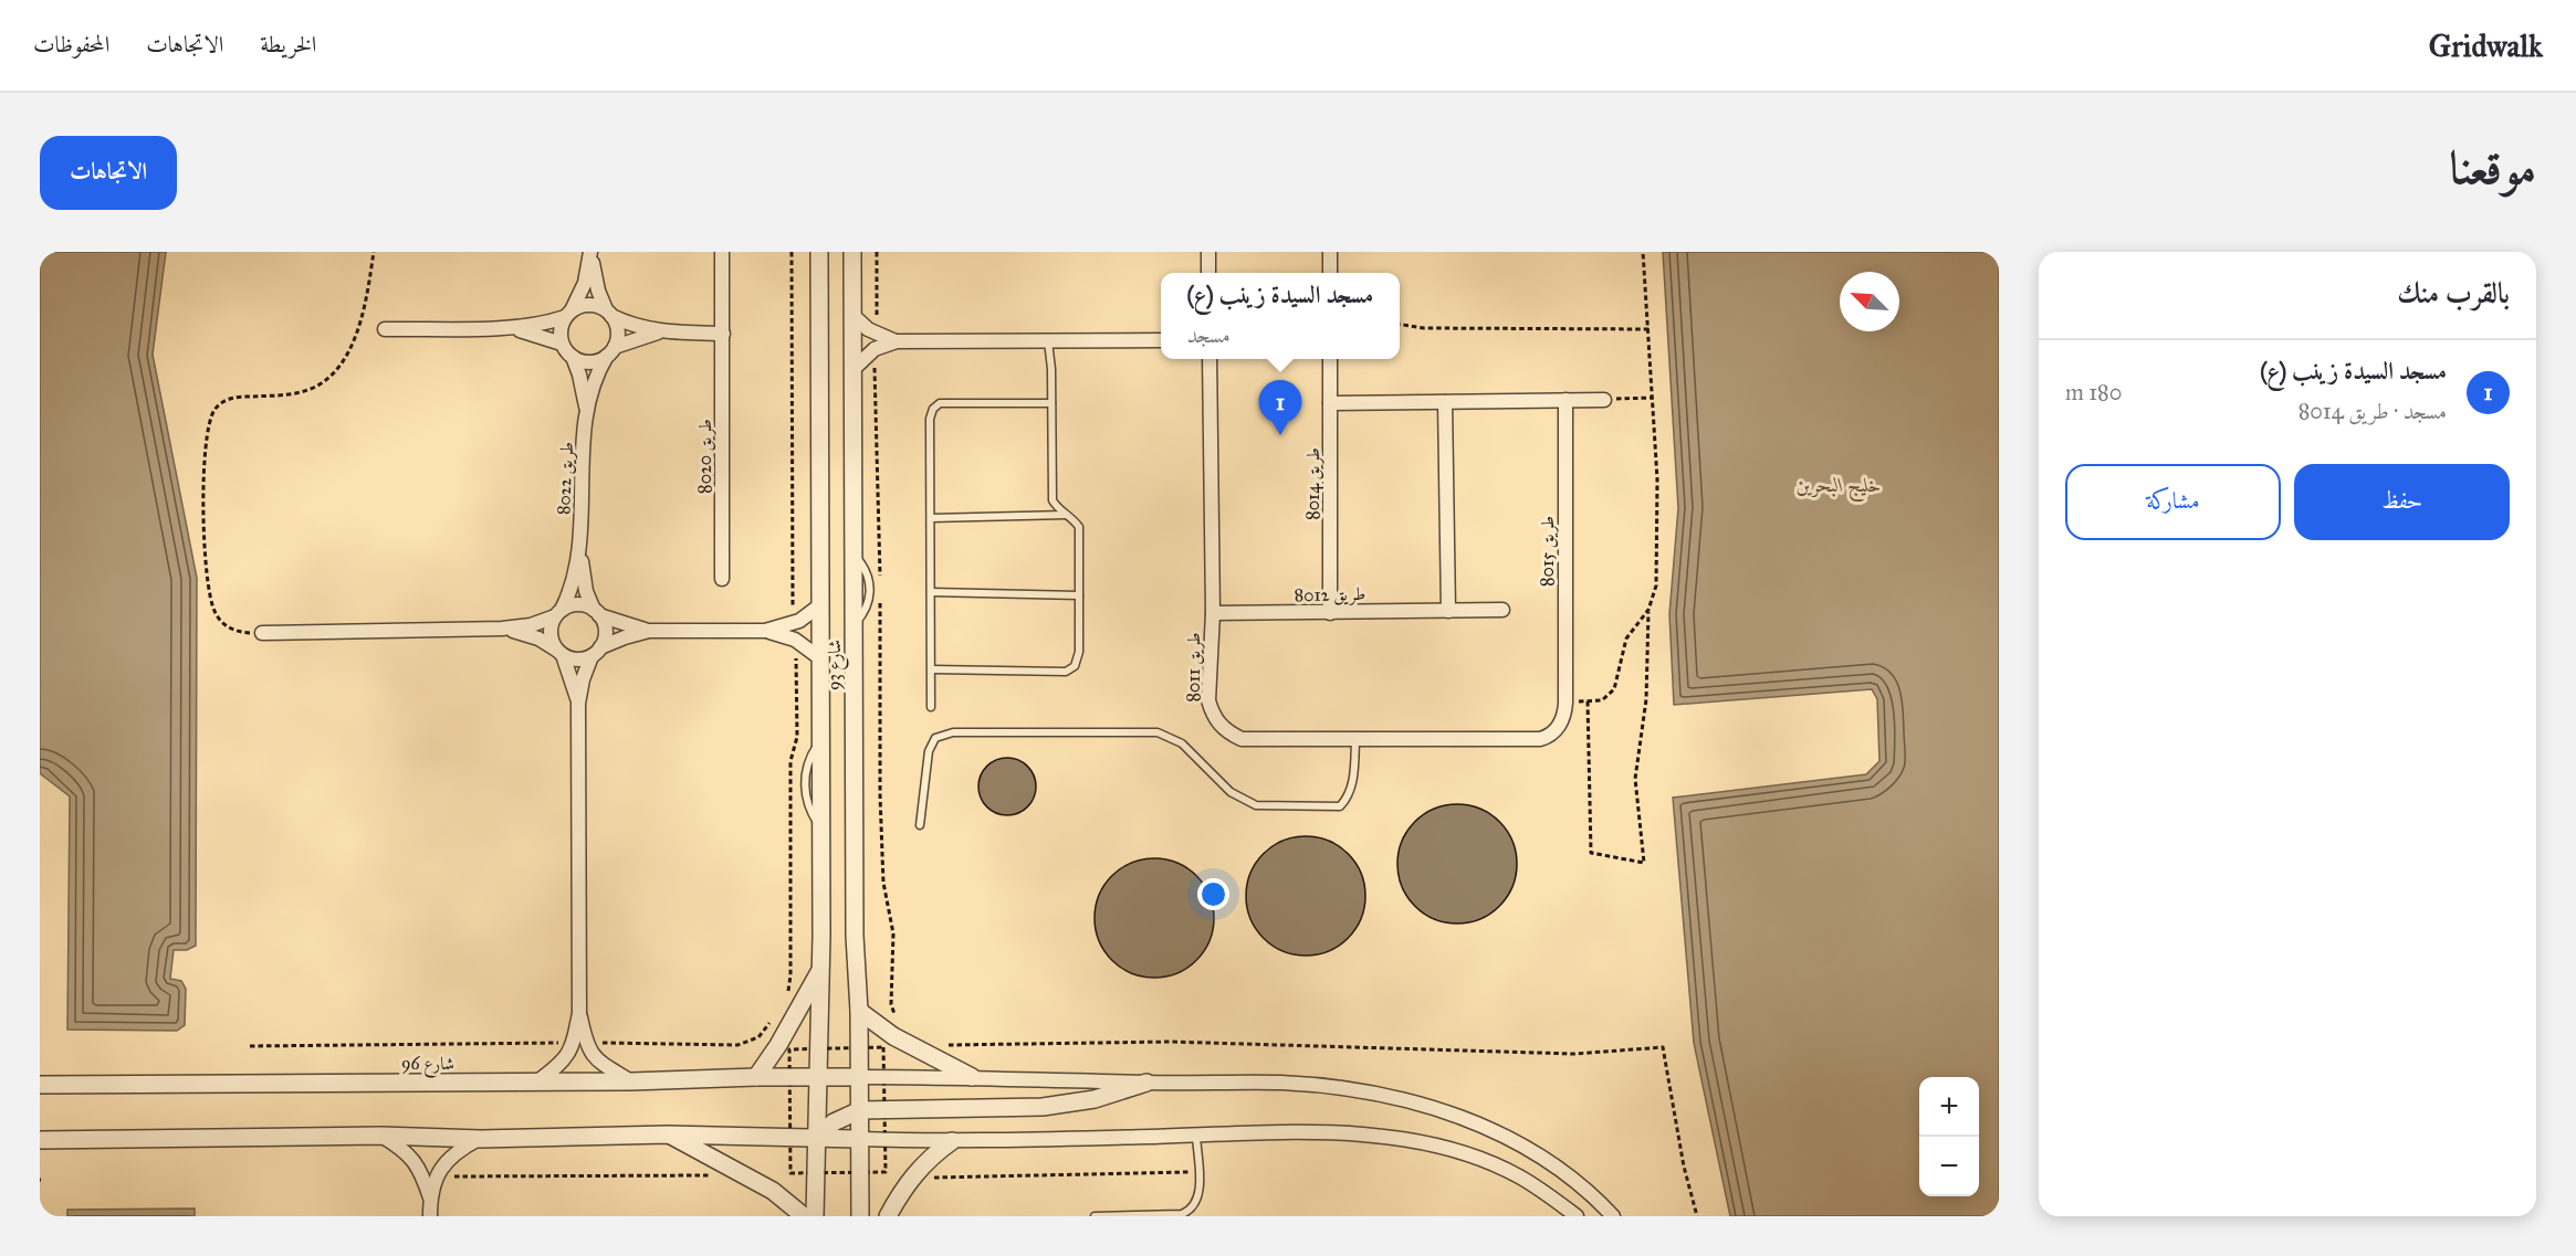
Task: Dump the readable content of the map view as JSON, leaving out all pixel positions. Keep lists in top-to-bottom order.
{
  "streets": {
    "street": [
      "طريق 8020",
      "طريق 8022",
      "طريق 8014",
      "طريق 8015",
      "طريق 8012",
      "شارع 93",
      "طريق 8011",
      "شارع 96"
    ]
  },
  "crossings": [
    ["طريق 8014", "طريق 8012"],
    ["طريق 8015", "طريق 8011"],
    ["طريق 8012", "طريق 8011"],
    ["شارع 93", "شارع 96"]
  ],
  "water": ["خليج البحرين"],
  "north": "top left",
  "page": {
    "header": "Gridwalk",
    "nav": ["الخريطة", "الاتجاهات", "المحفوظات"],
    "title": "موقعنا",
    "buttons": [
      "الاتجاهات",
      ["حفظ", "مشاركة"]
    ],
    "heading": "بالقرب منك",
    "popup": ["مسجد السيدة زينب (ع)", "مسجد"],
    "list": [
      {
        "mark": "1",
        "name": "مسجد السيدة زينب (ع)",
        "note": "مسجد · طريق 8014",
        "value": "180 m"
      }
    ],
    "pins": "1",
    "map_buttons": ["+", "−"]
  }
}
